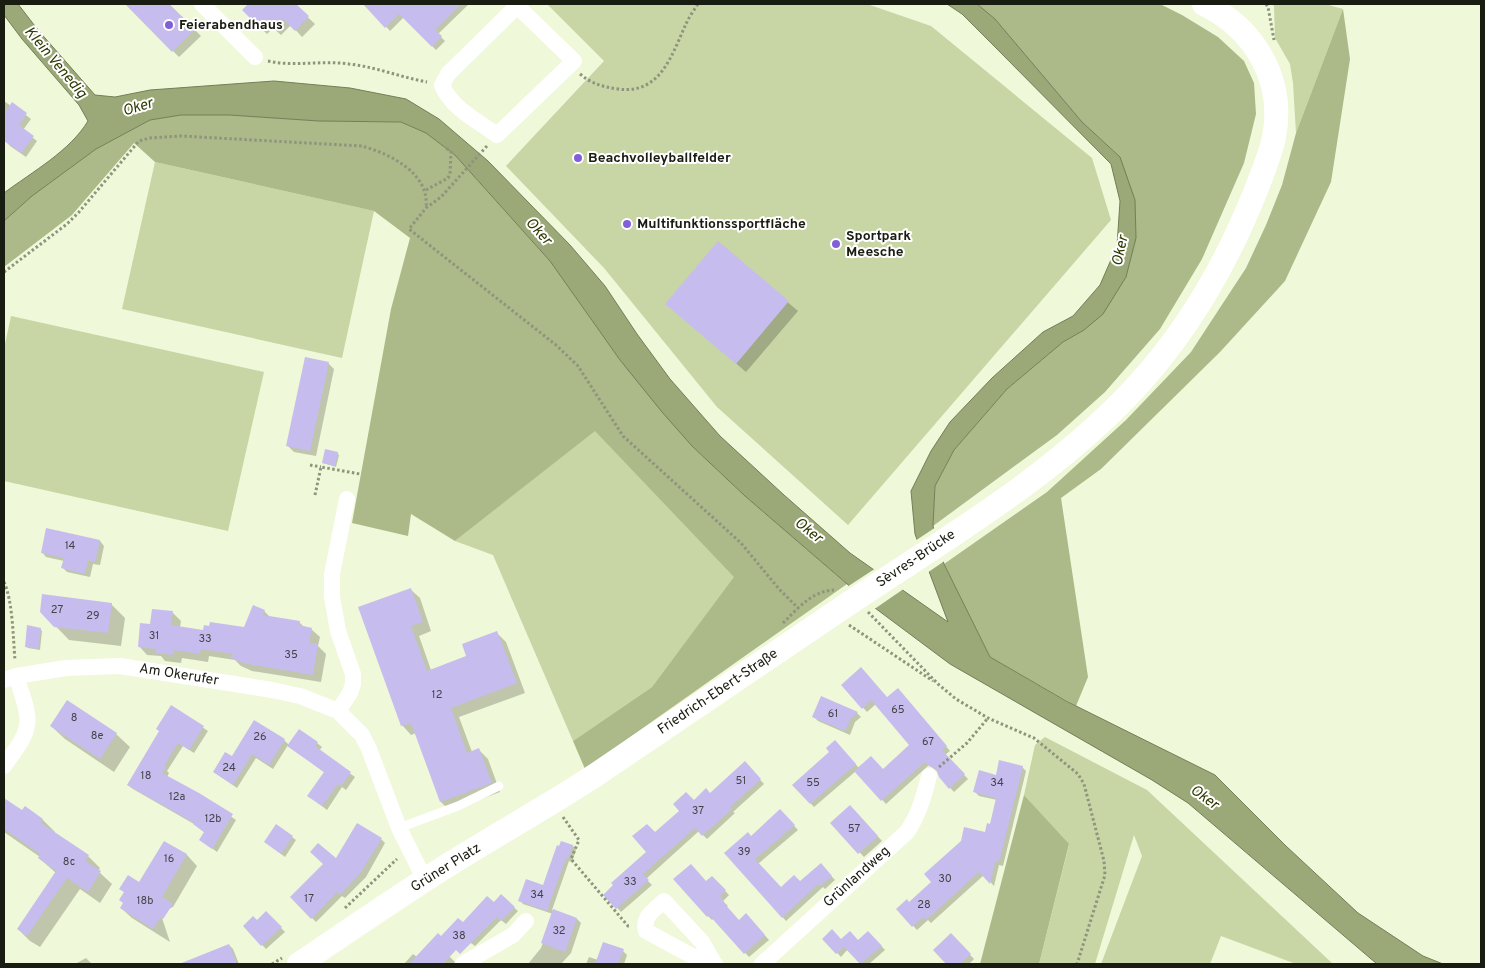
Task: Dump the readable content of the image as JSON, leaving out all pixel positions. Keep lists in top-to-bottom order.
{
  "streets": {
    "main road": ["Sèvres-Brücke", "Friedrich-Ebert-Straße", "Grüner Platz"],
    "street": ["Am Okerufer", "Grünlandweg"]
  },
  "crossings": [
    ["Sèvres-Brücke", "Friedrich-Ebert-Straße"],
    ["Am Okerufer", "Grüner Platz"],
    ["Friedrich-Ebert-Straße", "Grüner Platz"]
  ],
  "water": ["Klein Venedig", "Oker"],
  "places": [
    "Feierabendhaus",
    "Beachvolleyballfelder",
    "Multifunktionssportfläche",
    "Sportpark Meesche"
  ],
  "house_numbers": [
    "14",
    "27",
    "29",
    "31",
    "33",
    "35",
    "12",
    "65",
    "61",
    "8",
    "8e",
    "26",
    "67",
    "24",
    "18",
    "51",
    "55",
    "34",
    "12a",
    "37",
    "12b",
    "57",
    "39",
    "16",
    "8c",
    "30",
    "33",
    "34",
    "17",
    "18b",
    "28",
    "32",
    "38"
  ]
}
